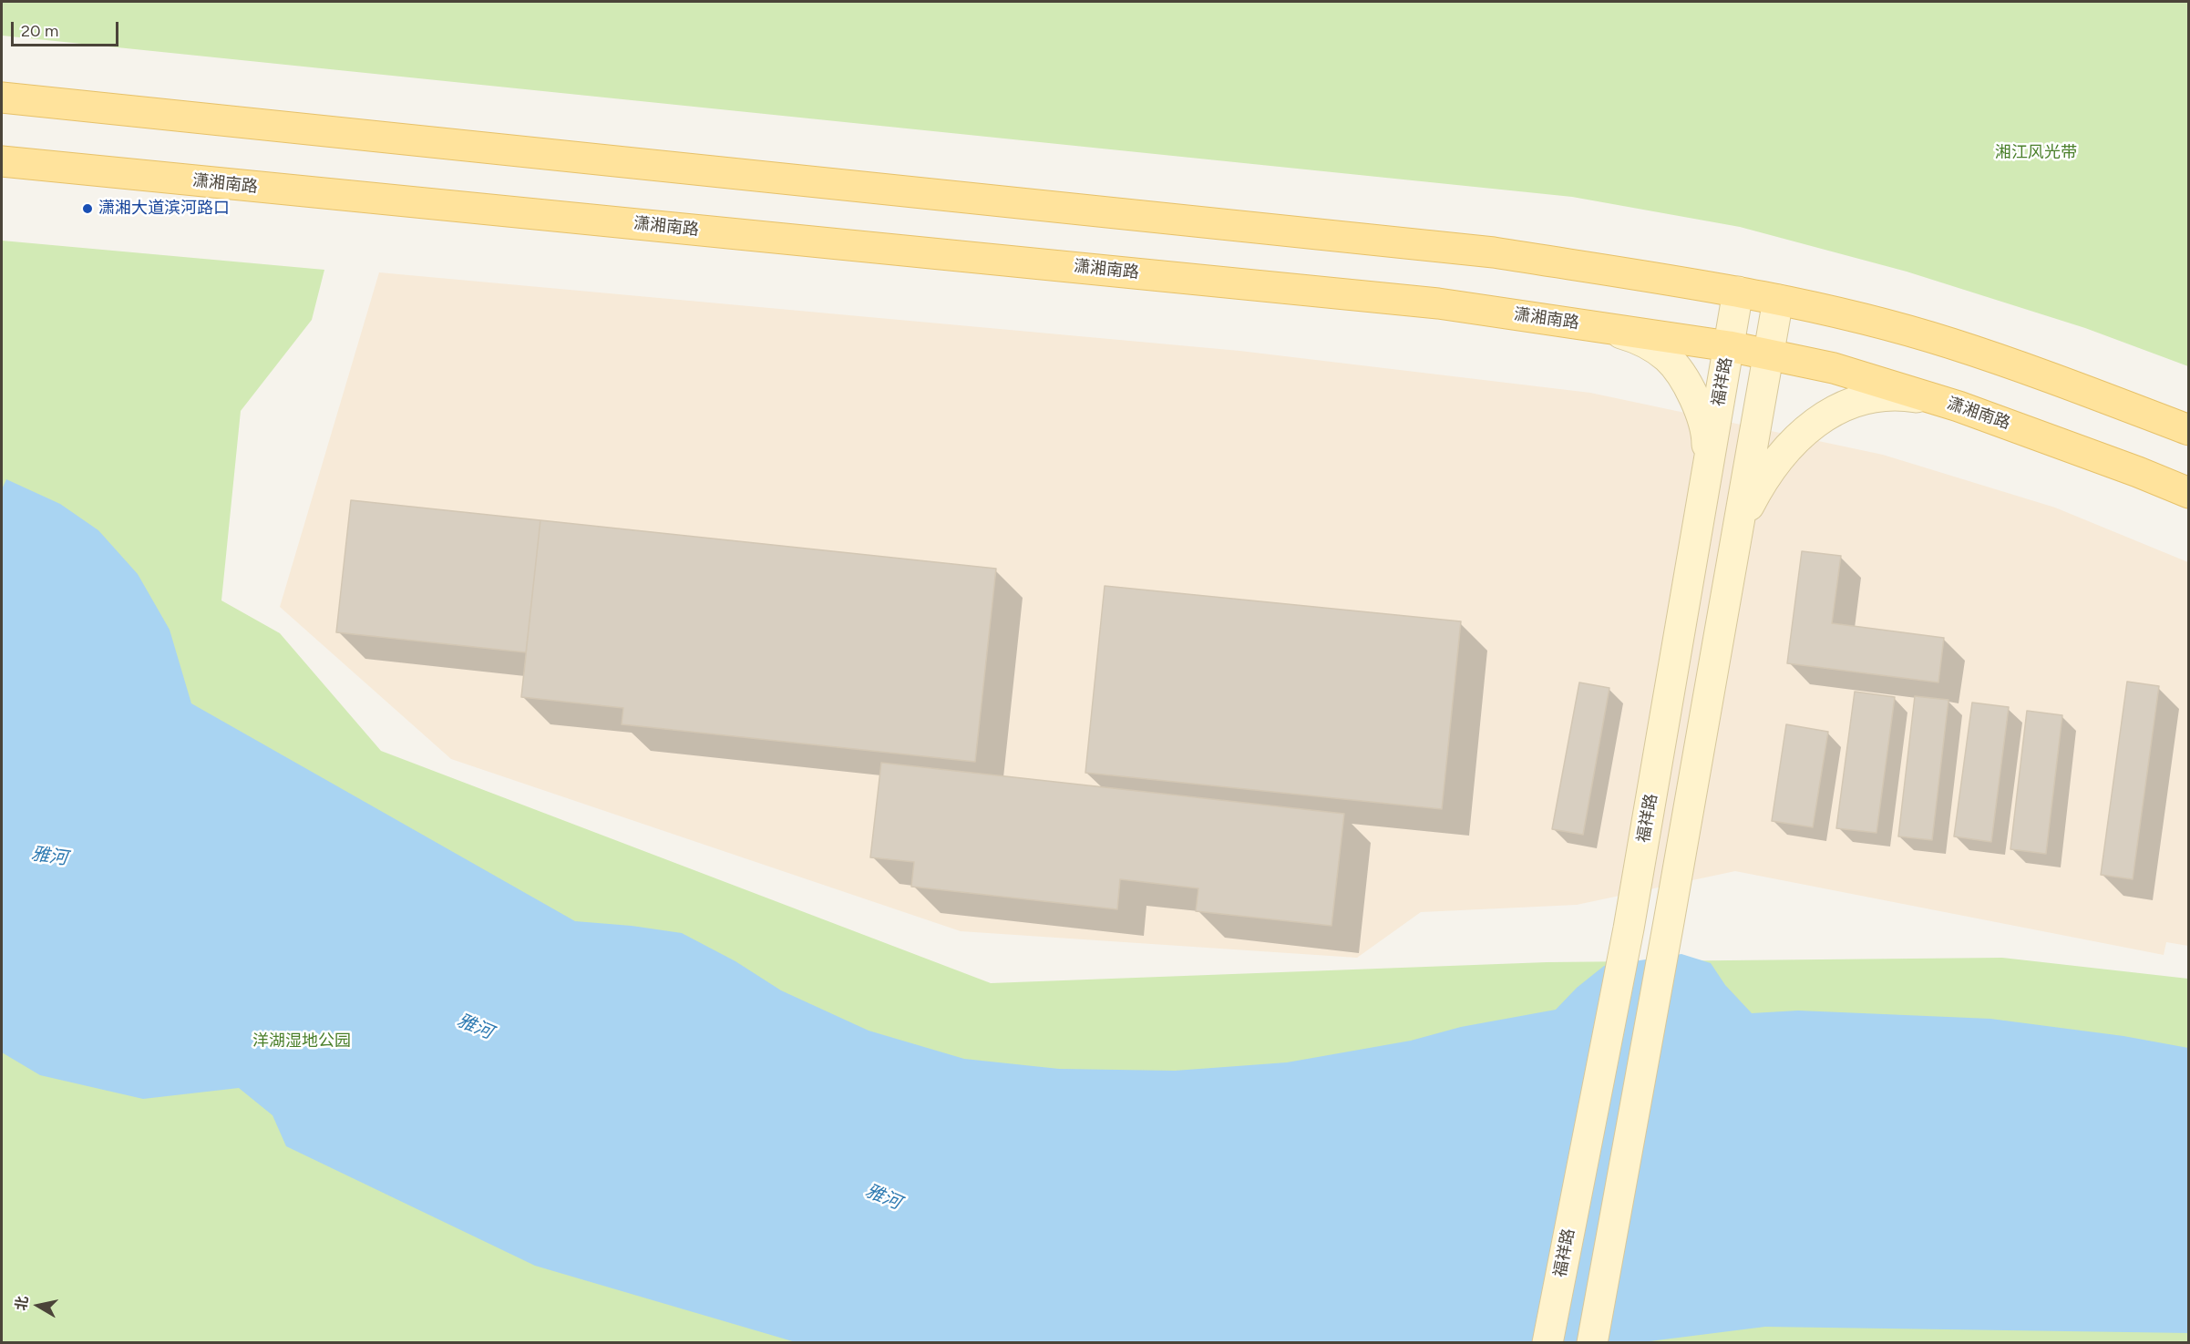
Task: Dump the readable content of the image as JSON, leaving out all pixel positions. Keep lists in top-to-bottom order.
{
  "streets": {
    "main road": ["潇湘南路", "福祥路"]
  },
  "crossings": [
    ["潇湘南路", "福祥路"]
  ],
  "water": ["雅河"],
  "parks": ["湘江风光带", "洋湖湿地公园"],
  "places": ["潇湘大道滨河路口"],
  "scale_bar": "20 m",
  "north": "left"
}
